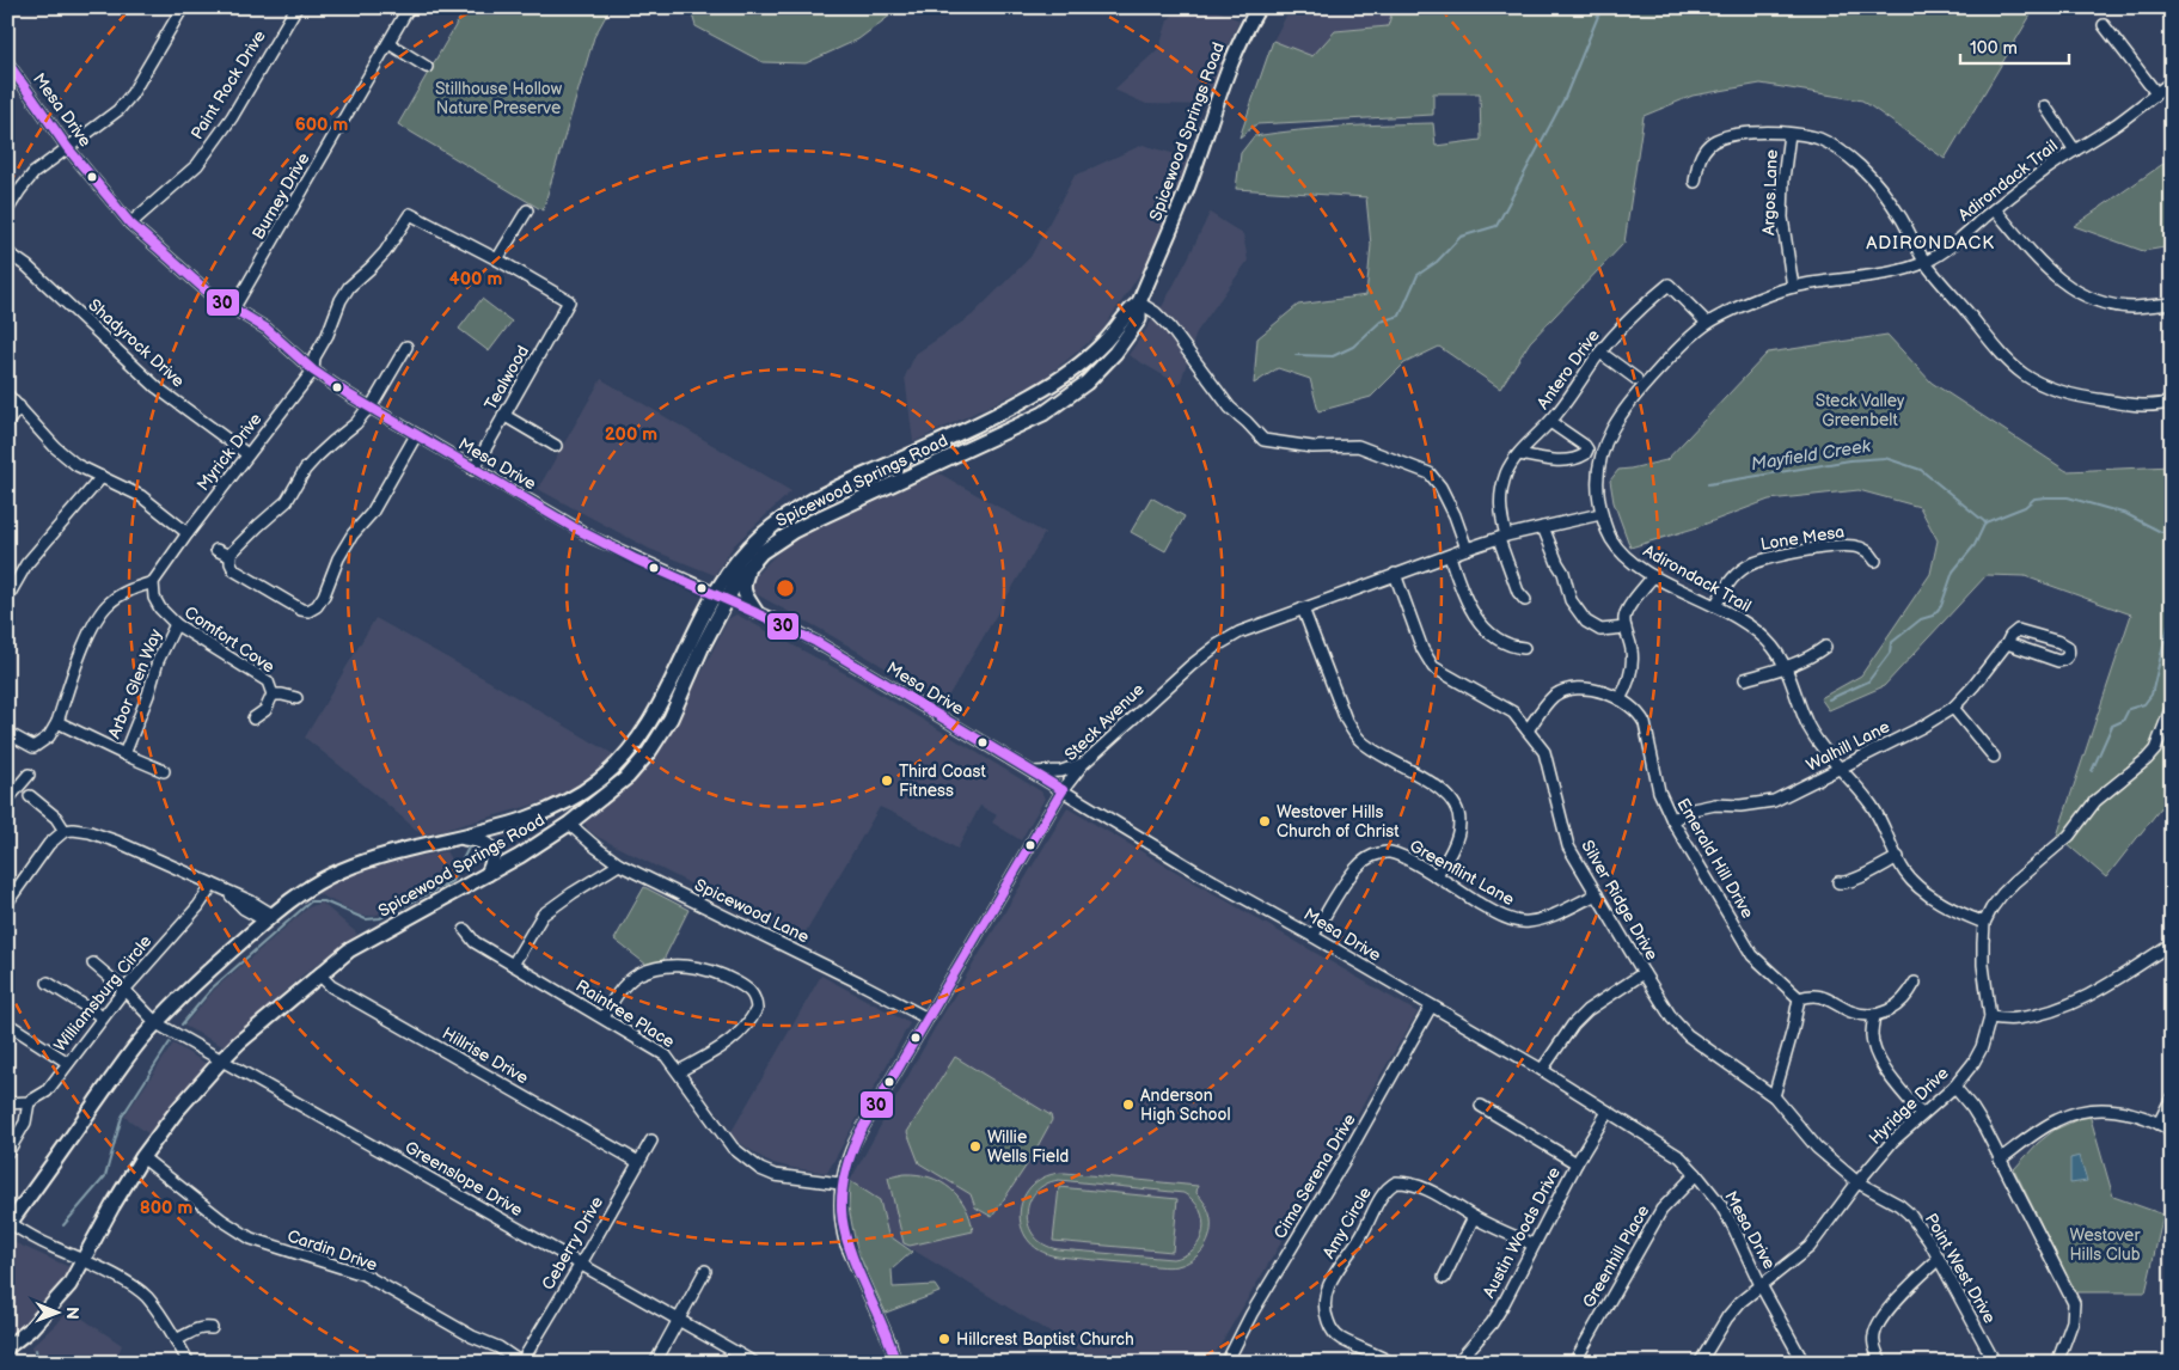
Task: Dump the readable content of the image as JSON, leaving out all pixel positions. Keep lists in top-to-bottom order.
{
  "streets": {
    "main road": ["Spicewood Springs Road"],
    "street": [
      "Paint Rock Drive",
      "Mesa Drive",
      "Adirondack Trail",
      "Argos Lane",
      "Burney Drive",
      "Shadyrock Drive",
      "Antero Drive",
      "Tealwood",
      "Myrick Drive",
      "Lone Mesa",
      "Comfort Cove",
      "Arbor Glen Way",
      "Steck Avenue",
      "Walhill Lane",
      "Emerald Hill Drive",
      "Greenflint Lane",
      "Silver Ridge Drive",
      "Spicewood Lane",
      "Williamsburg Circle",
      "Raintree Place",
      "Hillrise Drive",
      "Hyridge Drive",
      "Cima Serena Drive",
      "Greenslope Drive",
      "Amy Circle",
      "Austin Woods Drive",
      "Ceberry Drive",
      "Cardin Drive",
      "Greenhill Place",
      "Point West Drive"
    ]
  },
  "crossings": [
    ["Paint Rock Drive", "Mesa Drive"],
    ["Mesa Drive", "Spicewood Springs Road"],
    ["Mesa Drive", "Burney Drive"],
    ["Mesa Drive", "Tealwood"],
    ["Mesa Drive", "Myrick Drive"],
    ["Mesa Drive", "Steck Avenue"],
    ["Mesa Drive", "Greenflint Lane"],
    ["Mesa Drive", "Hyridge Drive"],
    ["Mesa Drive", "Cima Serena Drive"],
    ["Mesa Drive", "Austin Woods Drive"],
    ["Mesa Drive", "Greenhill Place"],
    ["Spicewood Springs Road", "Spicewood Lane"],
    ["Spicewood Springs Road", "Hillrise Drive"],
    ["Spicewood Springs Road", "Greenslope Drive"],
    ["Spicewood Springs Road", "Cardin Drive"],
    ["Adirondack Trail", "Argos Lane"],
    ["Adirondack Trail", "Antero Drive"],
    ["Adirondack Trail", "Lone Mesa"],
    ["Adirondack Trail", "Steck Avenue"],
    ["Adirondack Trail", "Walhill Lane"],
    ["Adirondack Trail", "Hyridge Drive"],
    ["Shadyrock Drive", "Myrick Drive"],
    ["Antero Drive", "Steck Avenue"],
    ["Tealwood", "Myrick Drive"],
    ["Myrick Drive", "Comfort Cove"],
    ["Comfort Cove", "Arbor Glen Way"],
    ["Steck Avenue", "Silver Ridge Drive"],
    ["Steck Avenue", "Spicewood Lane"],
    ["Steck Avenue", "Raintree Place"],
    ["Walhill Lane", "Emerald Hill Drive"],
    ["Emerald Hill Drive", "Silver Ridge Drive"],
    ["Greenflint Lane", "Silver Ridge Drive"],
    ["Silver Ridge Drive", "Hyridge Drive"],
    ["Silver Ridge Drive", "Point West Drive"],
    ["Williamsburg Circle", "Greenslope Drive"],
    ["Hillrise Drive", "Ceberry Drive"],
    ["Hyridge Drive", "Point West Drive"],
    ["Greenslope Drive", "Ceberry Drive"],
    ["Amy Circle", "Austin Woods Drive"],
    ["Ceberry Drive", "Cardin Drive"]
  ],
  "districts": ["ADIRONDACK"],
  "water": ["Mayfield Creek"],
  "parks": ["Stillhouse Hollow Nature Preserve", "Steck Valley Greenbelt", "Westover Hills Club"],
  "places": [
    "Third Coast Fitness",
    "Westover Hills Church of Christ",
    "Anderson High School",
    "Willie Wells Field",
    "Hillcrest Baptist Church"
  ],
  "lines": ["transit line 30"],
  "scale_bar": "100 m",
  "north": "right",
  "rings": [
    "600 m",
    "400 m",
    "200 m",
    "800 m"
  ]
}
